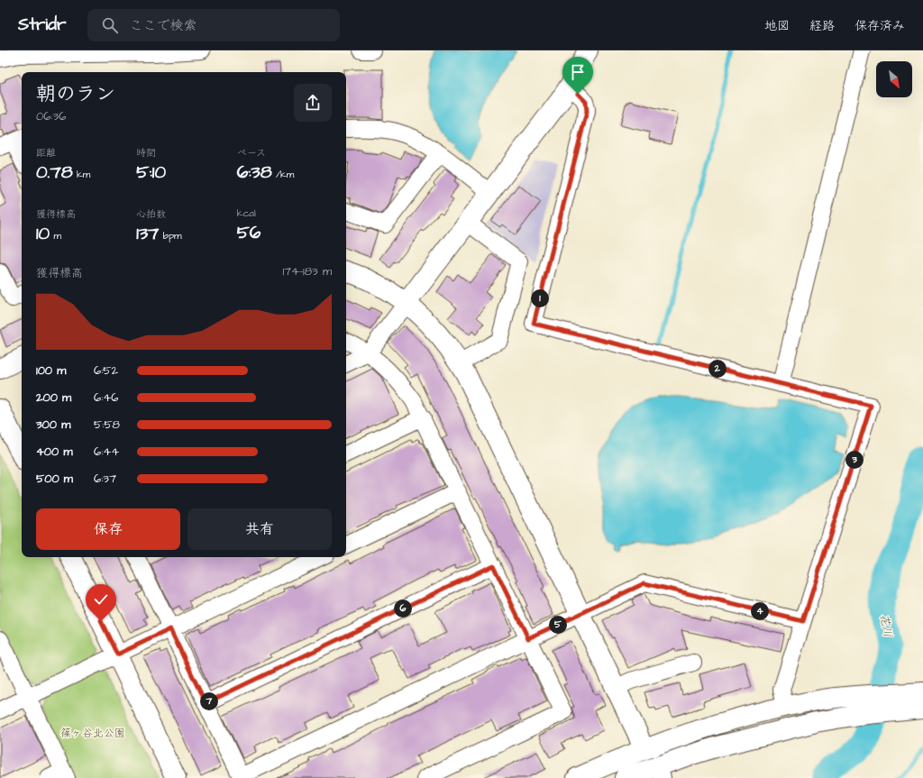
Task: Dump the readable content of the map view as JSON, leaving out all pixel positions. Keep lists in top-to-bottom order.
{
  "water": ["花川"],
  "parks": ["篠ヶ谷北公園"],
  "north": "bottom right",
  "page": {
    "header": "Stridr",
    "search": "ここで検索",
    "nav": ["地図", "経路", "保存済み"],
    "heading": ["朝のラン", "06:36"],
    "stats": [
      ["距離", "0.78 km"],
      ["時間", "5:10"],
      ["ペース", "6:38 /km"],
      ["獲得標高", "10 m"],
      ["心拍数", "137 bpm"],
      ["kcal", "56"]
    ],
    "chart": ["獲得標高", "174–183 m"],
    "pins": [
      "1",
      "2",
      "3",
      "6",
      "4",
      "5",
      "7"
    ],
    "list": [
      {
        "name": "100 m",
        "note": "6:52"
      },
      {
        "name": "200 m",
        "note": "6:46"
      },
      {
        "name": "300 m",
        "note": "5:58"
      },
      {
        "name": "400 m",
        "note": "6:44"
      },
      {
        "name": "500 m",
        "note": "6:37"
      }
    ],
    "buttons": ["保存", "共有"]
  }
}
